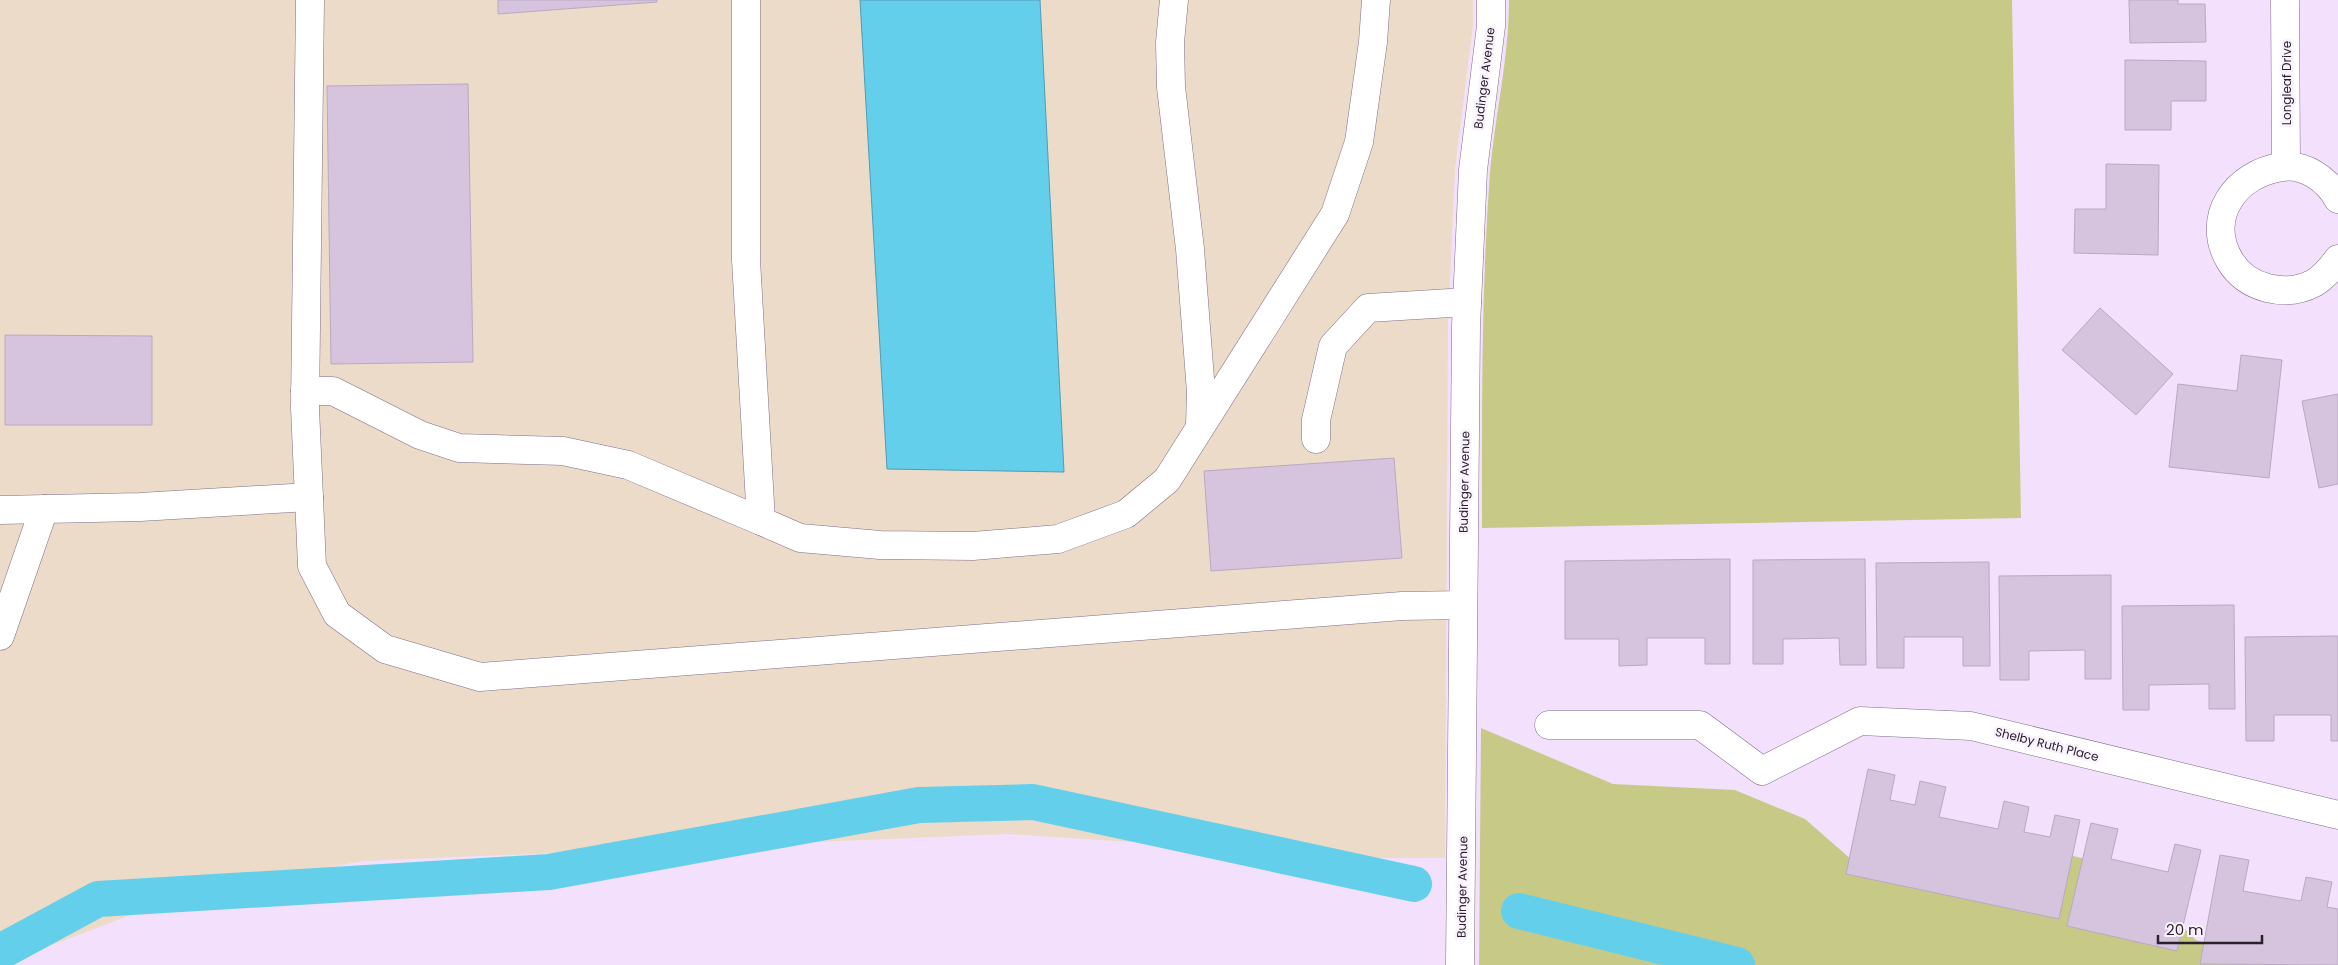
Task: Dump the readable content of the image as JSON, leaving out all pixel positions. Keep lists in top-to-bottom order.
{
  "streets": {
    "street": ["Budinger Avenue", "Longleaf Drive", "Shelby Ruth Place"]
  },
  "scale_bar": "20 m"
}
